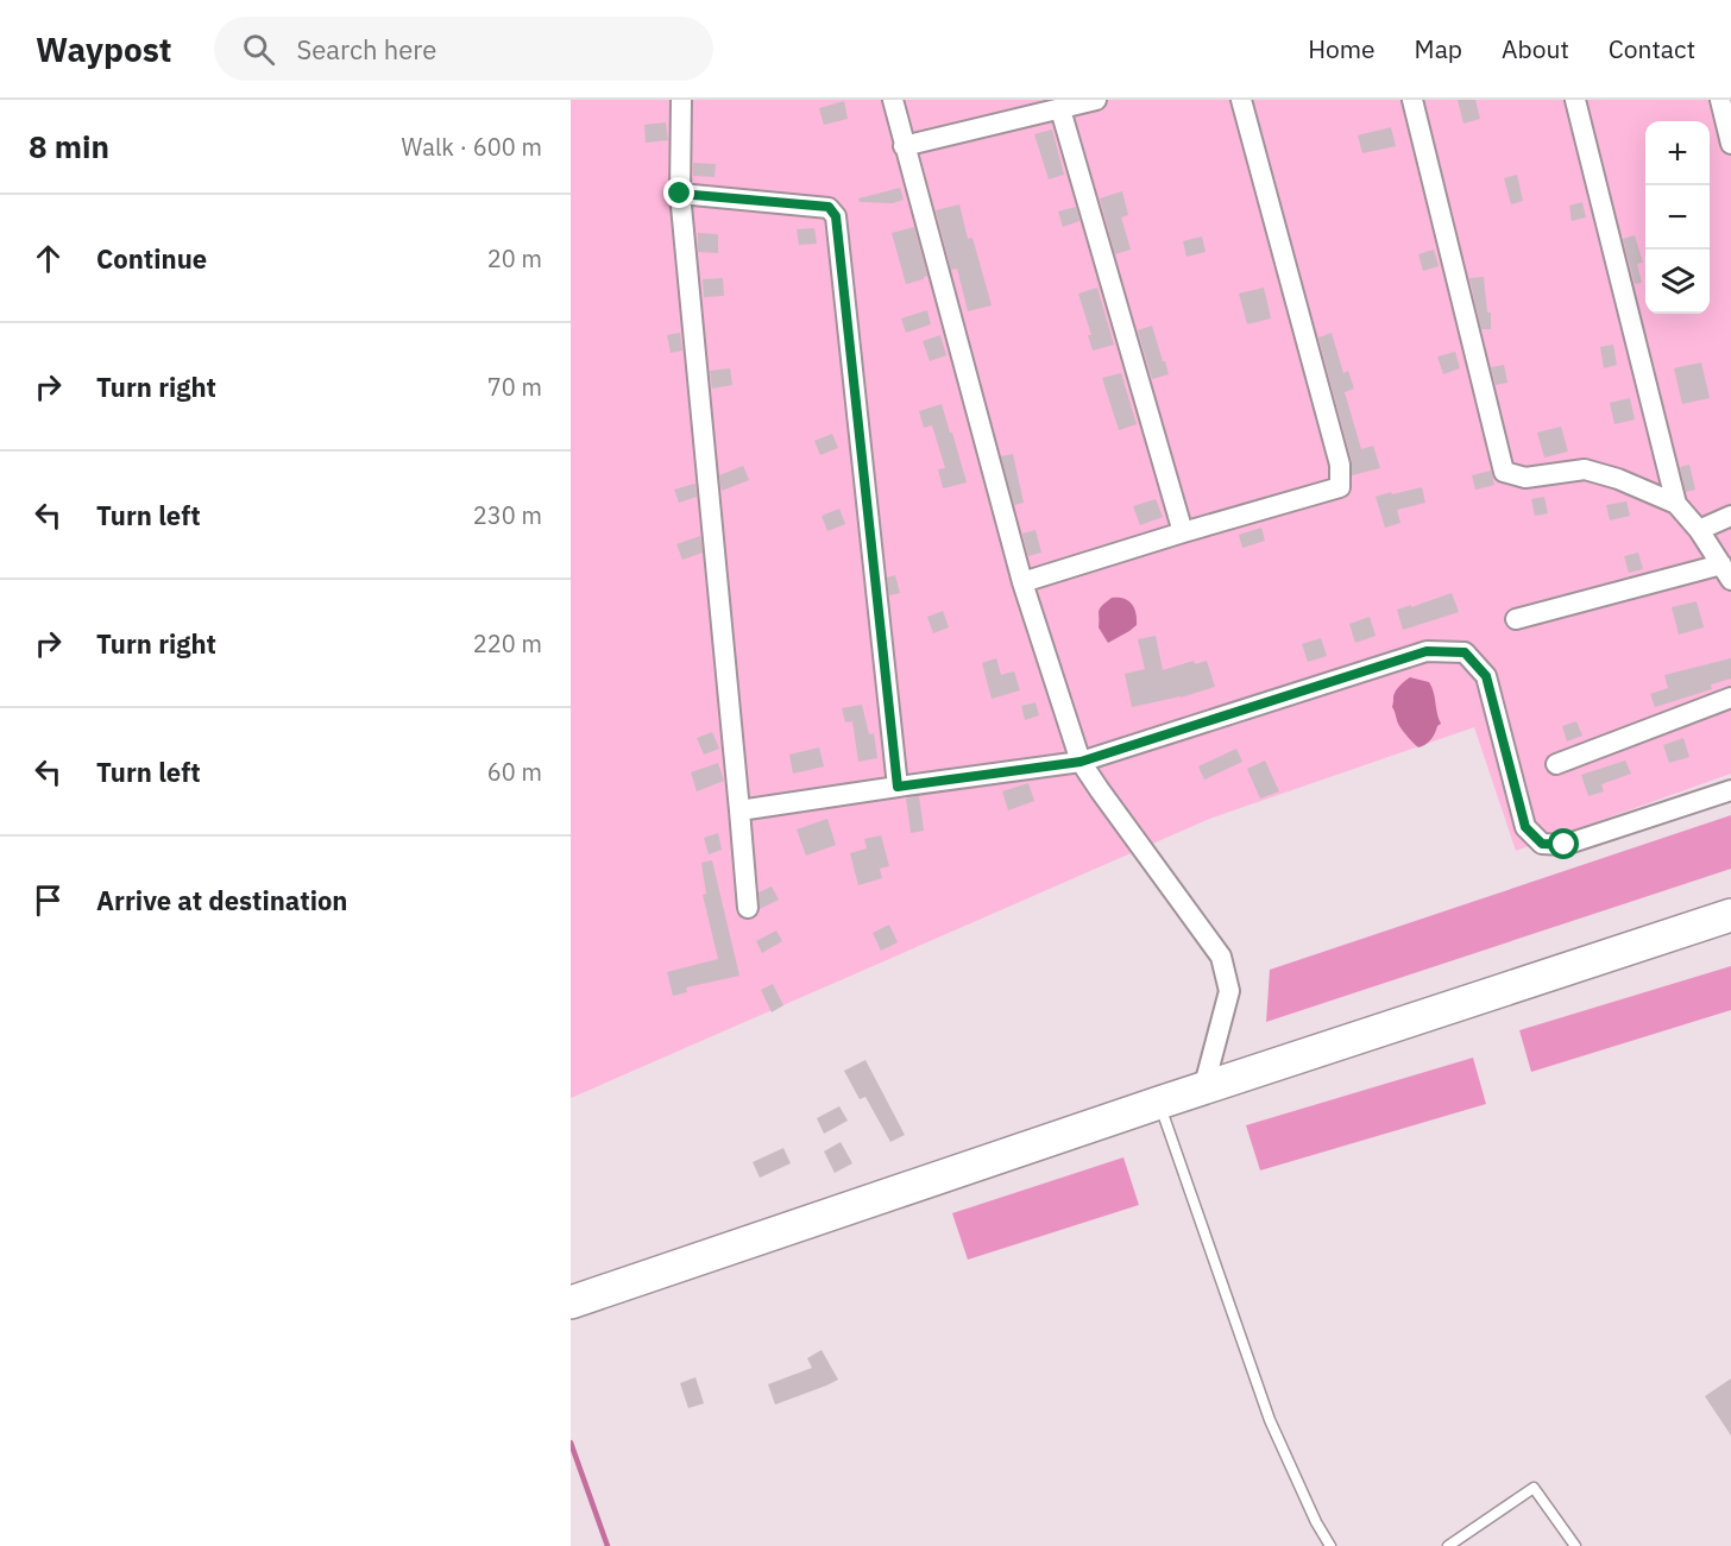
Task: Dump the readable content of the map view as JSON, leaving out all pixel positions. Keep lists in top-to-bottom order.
{
  "page": {
    "header": "Waypost",
    "search": "Search here",
    "nav": [
      "Home",
      "Map",
      "About",
      "Contact"
    ],
    "heading": ["8 min", "Walk · 600 m"],
    "map_buttons": ["+", "−"],
    "list": [
      ["Continue", "20 m"],
      ["Turn right", "70 m"],
      ["Turn left", "230 m"],
      ["Turn right", "220 m"],
      ["Turn left", "60 m"],
      "Arrive at destination"
    ]
  }
}
